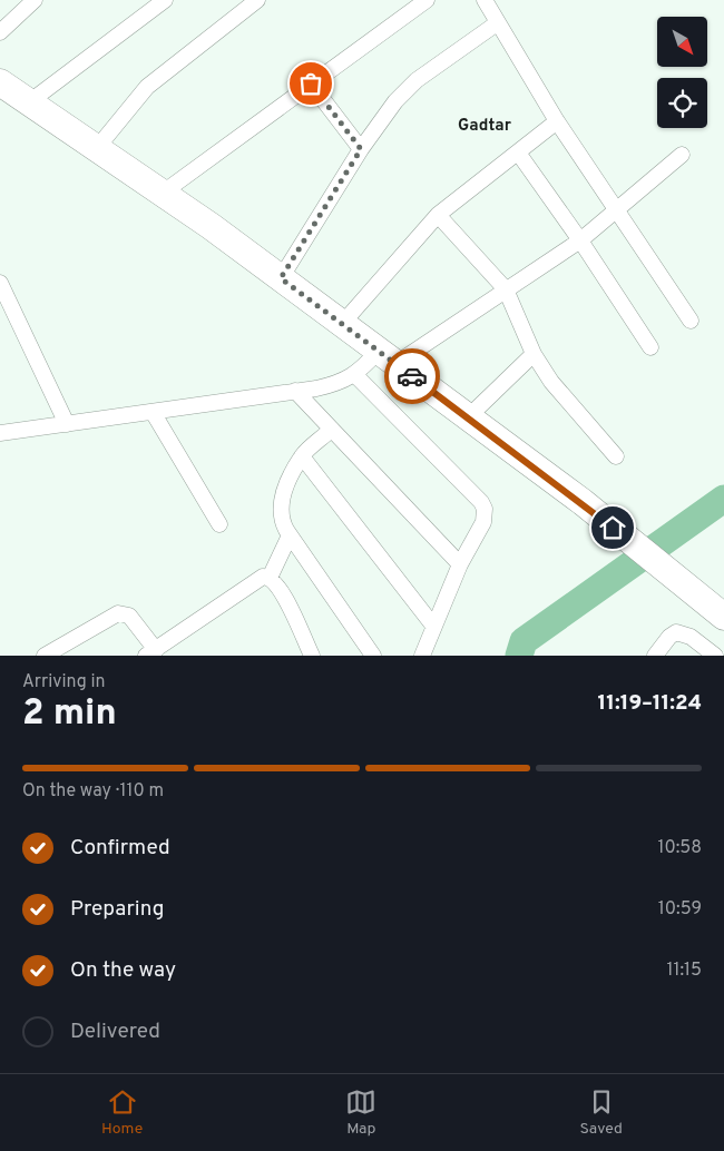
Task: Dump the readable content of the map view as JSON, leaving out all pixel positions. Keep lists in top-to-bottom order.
{
  "districts": ["Gadtar"],
  "north": "bottom right",
  "page": {
    "heading": ["2 min", "Arriving in", "11:19–11:24"],
    "bar": "On the way · 110 m",
    "list": [
      ["Confirmed", "10:58"],
      ["Preparing", "10:59"],
      ["On the way", "11:15"],
      "Delivered"
    ],
    "tabs": ["Home", "Map", "Saved"]
  }
}
